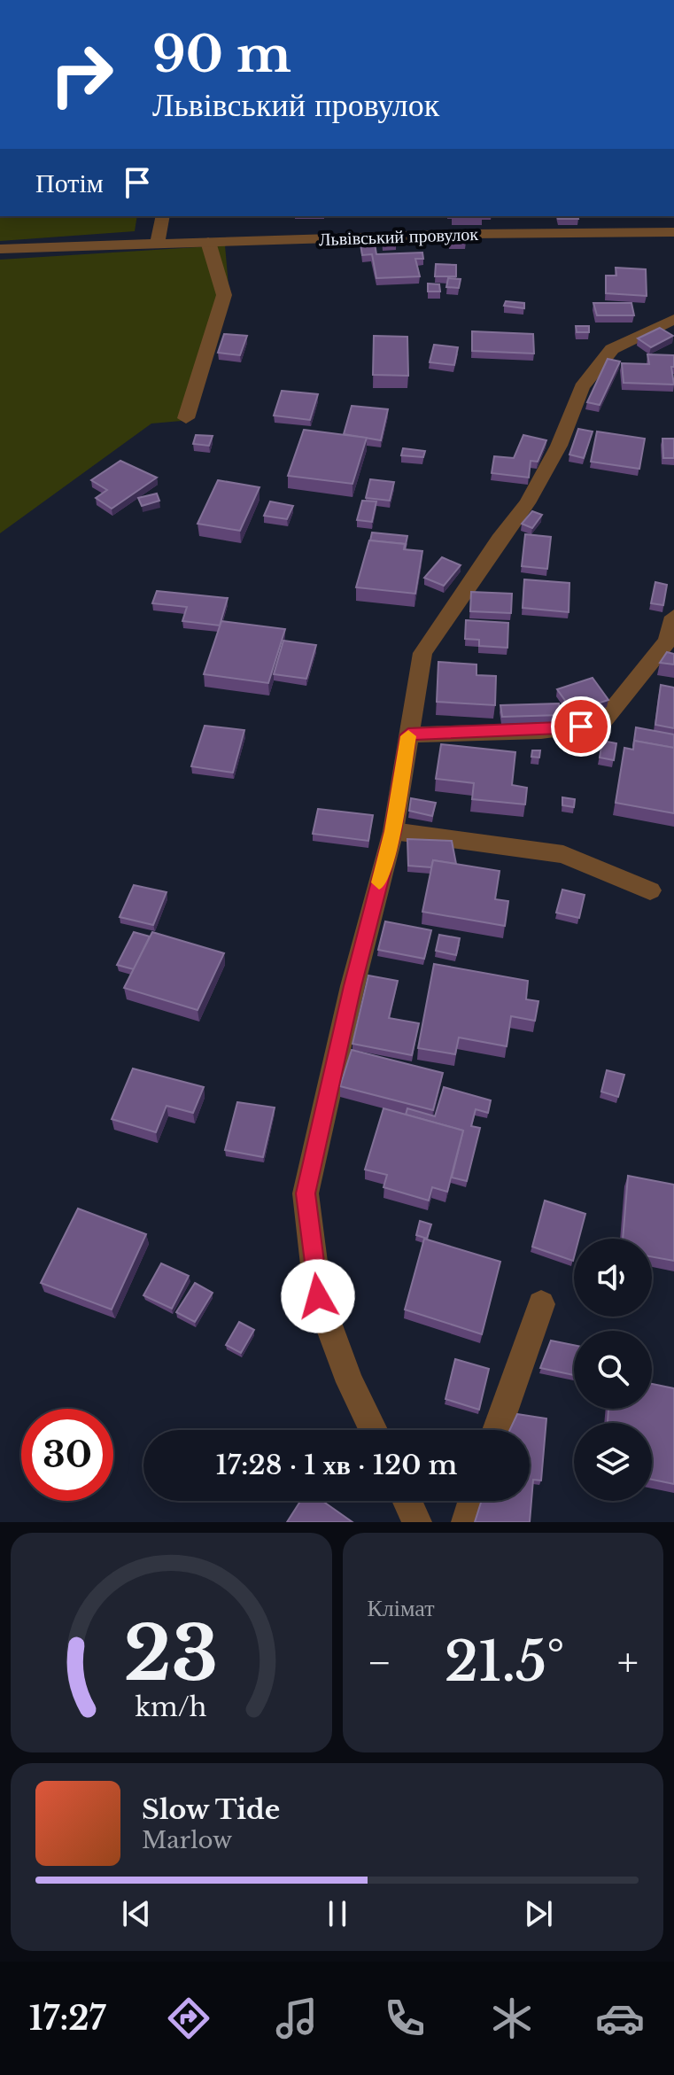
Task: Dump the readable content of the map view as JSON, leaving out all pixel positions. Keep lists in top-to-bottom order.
{
  "streets": {
    "street": ["Львівський провулок"]
  },
  "page": {
    "turn": ["90 m", "Львівський провулок"],
    "then": "Потім",
    "limit": "30",
    "trip": "17:28 · 1 хв · 120 m",
    "tile": "Клімат",
    "heat": ["−", "21.5°", "+"],
    "song": ["Slow Tide", "Marlow"],
    "tabs": "17:27",
    "gauge": ["23", "km/h"]
  }
}
